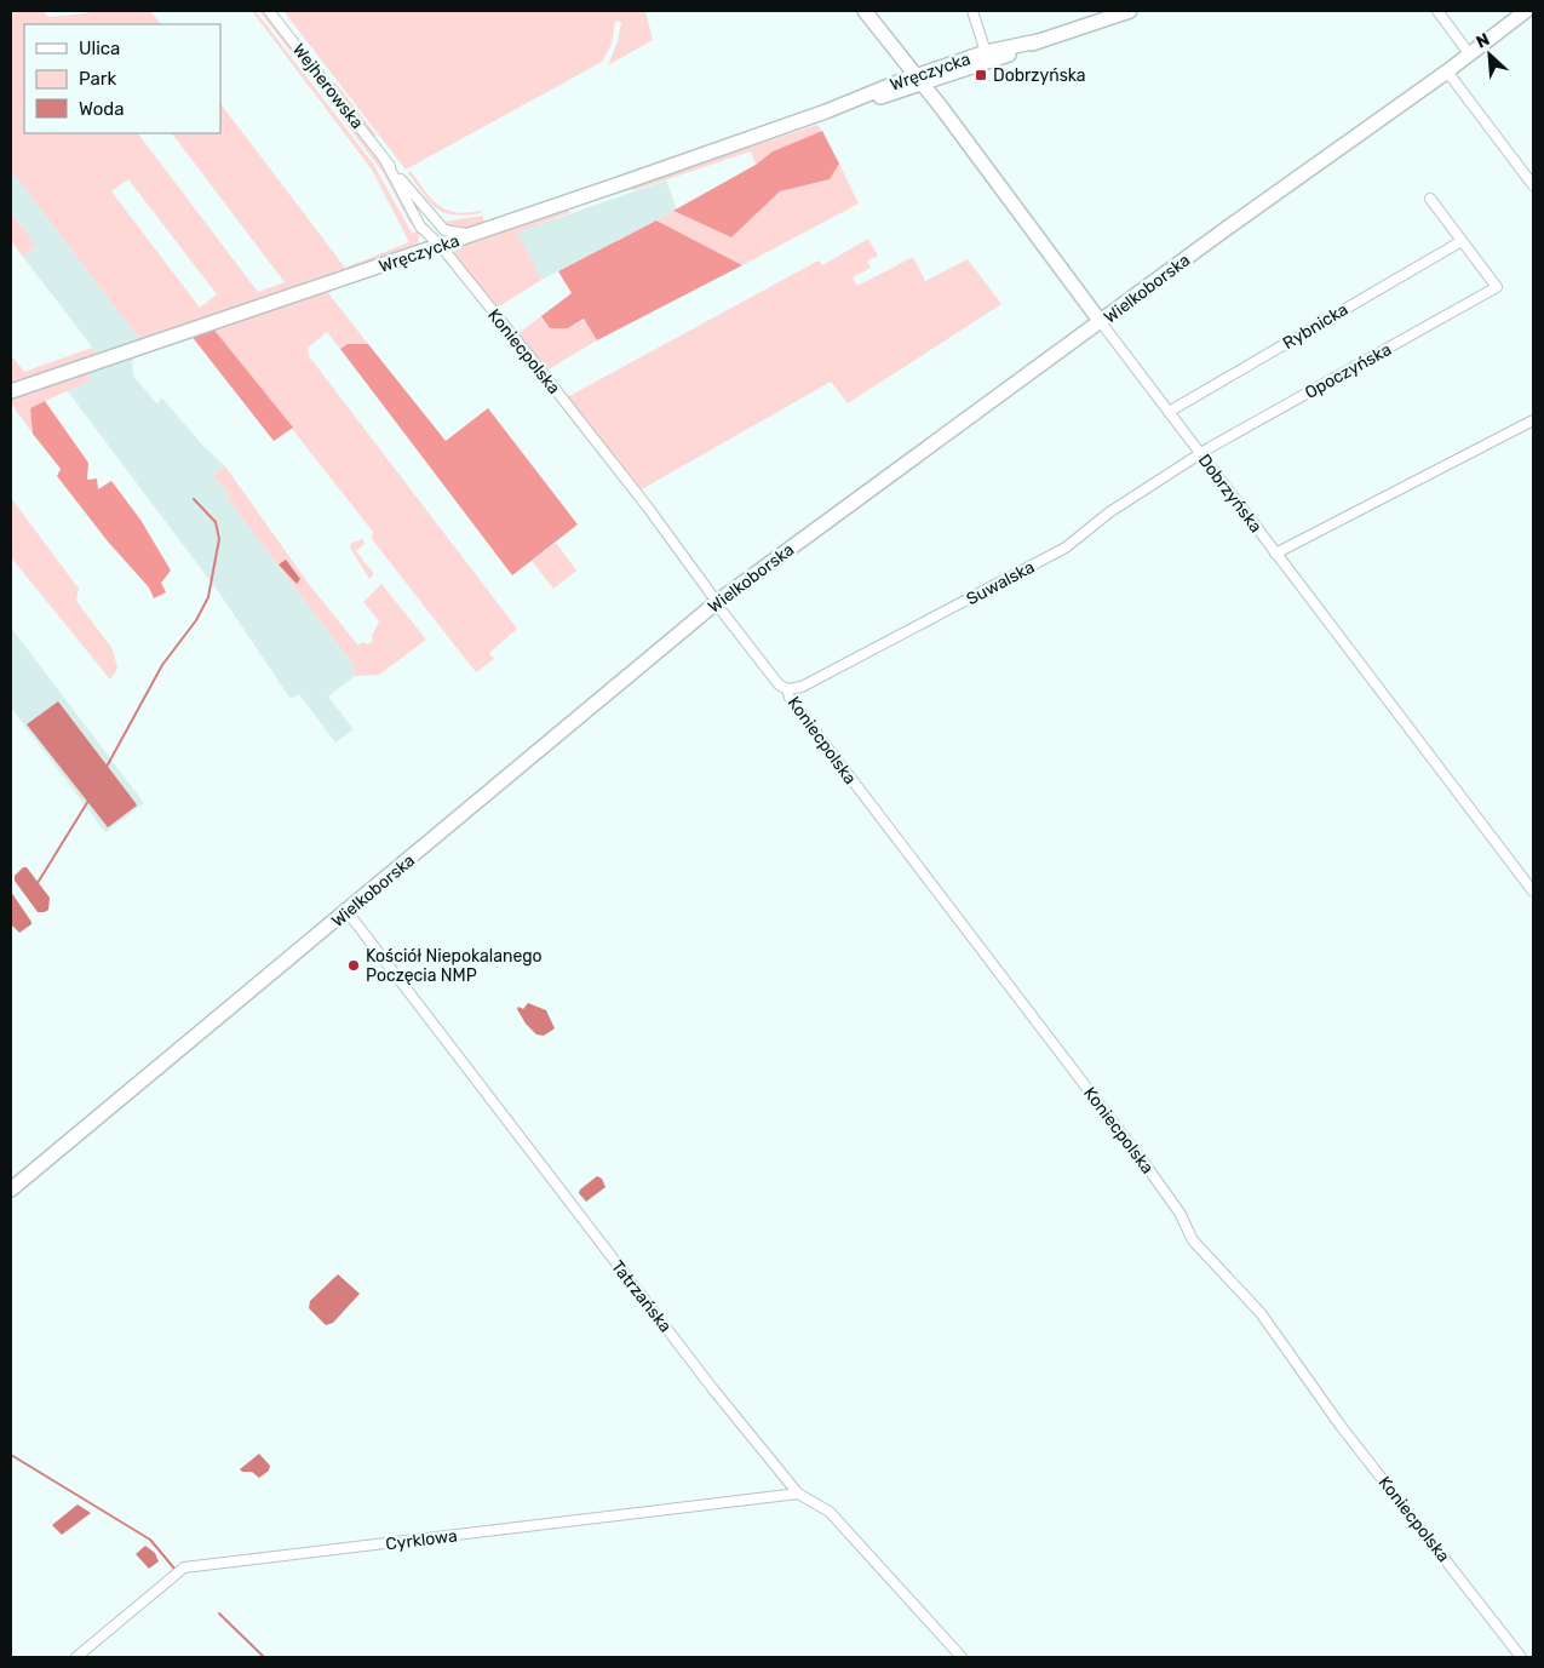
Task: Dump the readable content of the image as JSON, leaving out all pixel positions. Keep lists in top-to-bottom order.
{
  "streets": {
    "street": [
      "Wręczycka",
      "Wejherowska",
      "Wielkoborska",
      "Rybnicka",
      "Koniecpolska",
      "Opoczyńska",
      "Dobrzyńska",
      "Suwalska",
      "Tatrzańska",
      "Cyrklowa"
    ]
  },
  "crossings": [
    ["Wręczycka", "Wejherowska"],
    ["Wręczycka", "Koniecpolska"],
    ["Wręczycka", "Dobrzyńska"],
    ["Wejherowska", "Koniecpolska"],
    ["Wielkoborska", "Koniecpolska"],
    ["Wielkoborska", "Dobrzyńska"],
    ["Wielkoborska", "Tatrzańska"],
    ["Rybnicka", "Opoczyńska"],
    ["Rybnicka", "Dobrzyńska"],
    ["Koniecpolska", "Suwalska"],
    ["Opoczyńska", "Dobrzyńska"],
    ["Opoczyńska", "Suwalska"],
    ["Dobrzyńska", "Suwalska"],
    ["Tatrzańska", "Cyrklowa"]
  ],
  "places": {
    "transit": ["Dobrzyńska"],
    "other": ["Kościół Niepokalanego Poczęcia NMP"]
  },
  "legend": ["Ulica", "Park", "Woda"],
  "north": "top left"
}
